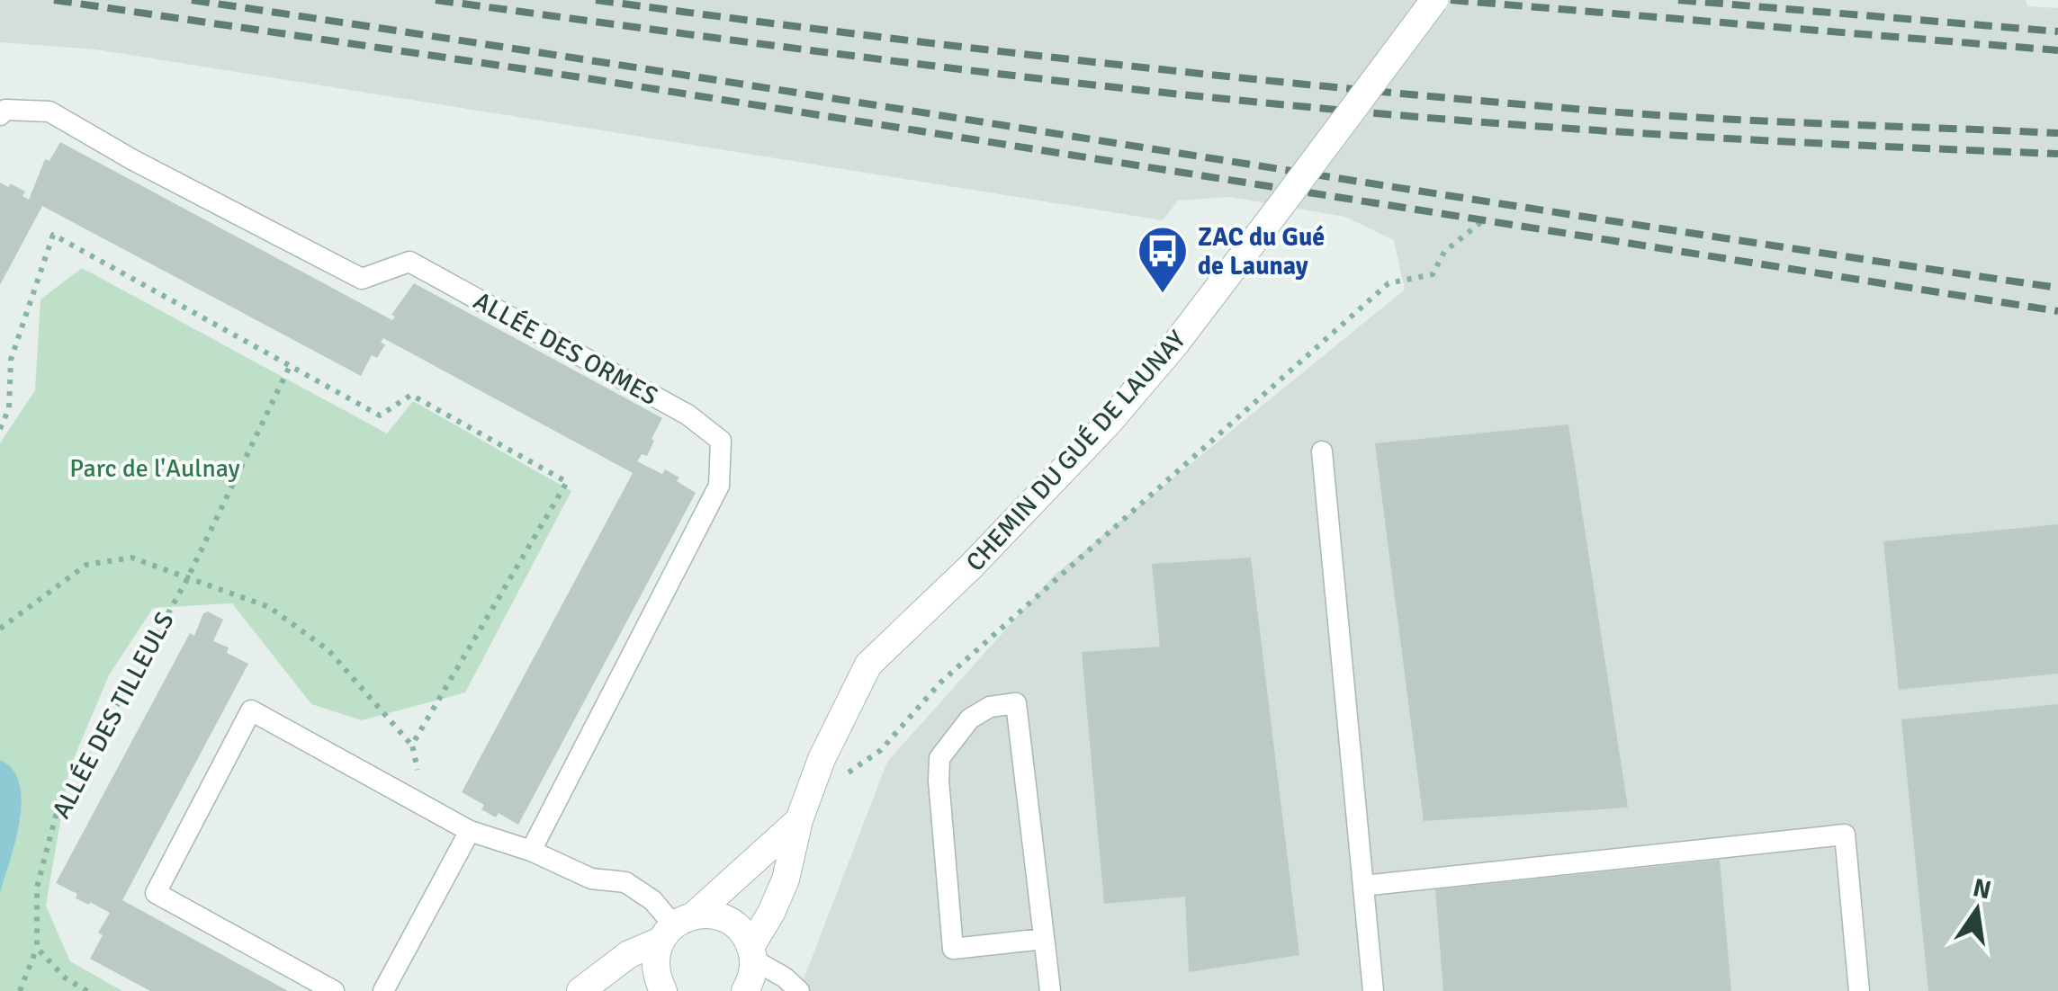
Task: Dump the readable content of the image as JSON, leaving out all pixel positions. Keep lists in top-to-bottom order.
{
  "streets": {
    "street": ["CHEMIN DU GUÉ DE LAUNAY"],
    "lane": ["ALLÉE DES ORMES"],
    "path": ["ALLÉE DES TILLEULS"]
  },
  "parks": ["Parc de l'Aulnay"],
  "places": {
    "bus stop": ["ZAC du Gué de Launay"]
  },
  "north": "top"
}
